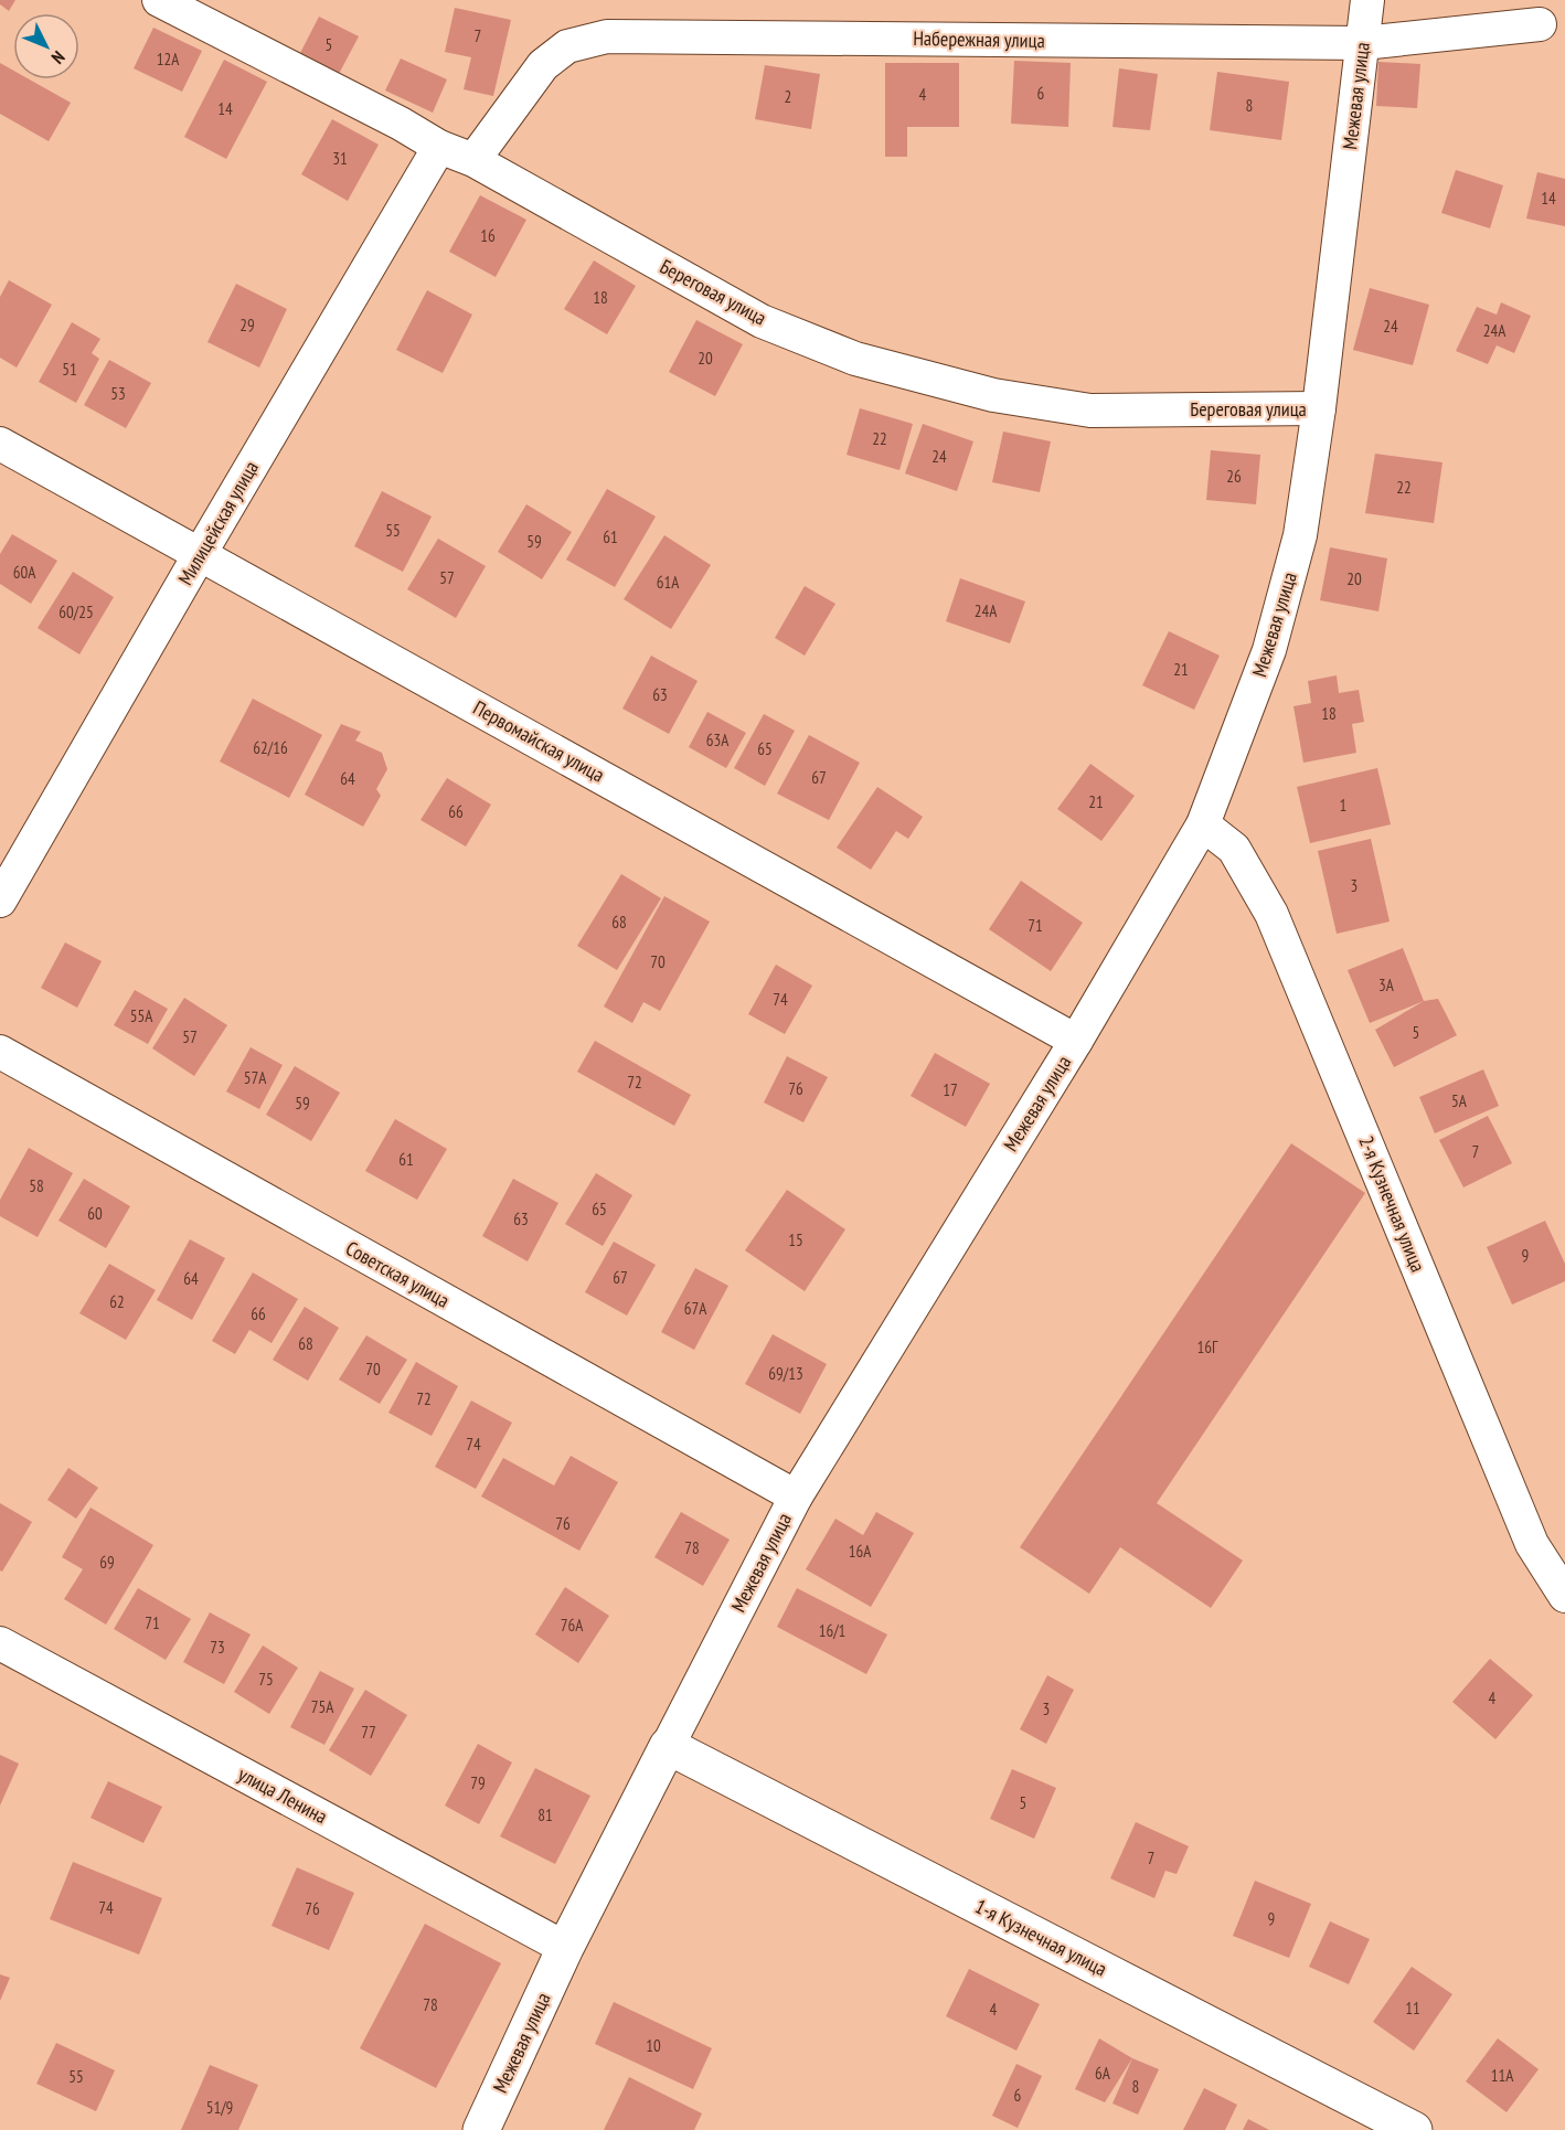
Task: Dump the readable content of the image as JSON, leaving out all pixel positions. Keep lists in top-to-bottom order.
{
  "streets": {
    "street": [
      "Набережная улица",
      "Межевая улица",
      "Береговая улица",
      "Милицейская улица",
      "Первомайская улица",
      "2-я Кузнечная улица",
      "Советская улица",
      "улица Ленина",
      "1-я Кузнечная улица"
    ]
  },
  "crossings": [
    ["Набережная улица", "Межевая улица"],
    ["Набережная улица", "Береговая улица"],
    ["Межевая улица", "Береговая улица"],
    ["Межевая улица", "Первомайская улица"],
    ["Межевая улица", "2-я Кузнечная улица"],
    ["Межевая улица", "Советская улица"],
    ["Межевая улица", "улица Ленина"],
    ["Межевая улица", "1-я Кузнечная улица"],
    ["Береговая улица", "Милицейская улица"],
    ["Милицейская улица", "Первомайская улица"]
  ],
  "house_numbers": [
    "7",
    "5",
    "12А",
    "6",
    "4",
    "2",
    "8",
    "14",
    "31",
    "14",
    "16",
    "18",
    "29",
    "24",
    "24А",
    "20",
    "51",
    "53",
    "22",
    "24",
    "26",
    "22",
    "55",
    "61",
    "59",
    "60А",
    "57",
    "20",
    "61А",
    "24А",
    "60/25",
    "21",
    "63",
    "18",
    "63А",
    "62/16",
    "65",
    "67",
    "64",
    "21",
    "1",
    "66",
    "3",
    "68",
    "71",
    "70",
    "3А",
    "74",
    "55А",
    "5",
    "57",
    "57А",
    "72",
    "76",
    "17",
    "5А",
    "59",
    "7",
    "61",
    "58",
    "65",
    "60",
    "63",
    "15",
    "9",
    "67",
    "64",
    "62",
    "67А",
    "66",
    "68",
    "16Г",
    "70",
    "69/13",
    "72",
    "74",
    "76",
    "78",
    "16А",
    "69",
    "71",
    "76А",
    "16/1",
    "73",
    "75",
    "4",
    "75А",
    "3",
    "77",
    "79",
    "5",
    "81",
    "7",
    "74",
    "76",
    "9",
    "78",
    "11",
    "4",
    "10",
    "6А",
    "11А",
    "55",
    "8",
    "6",
    "51/9"
  ],
  "north": "bottom right"
}
